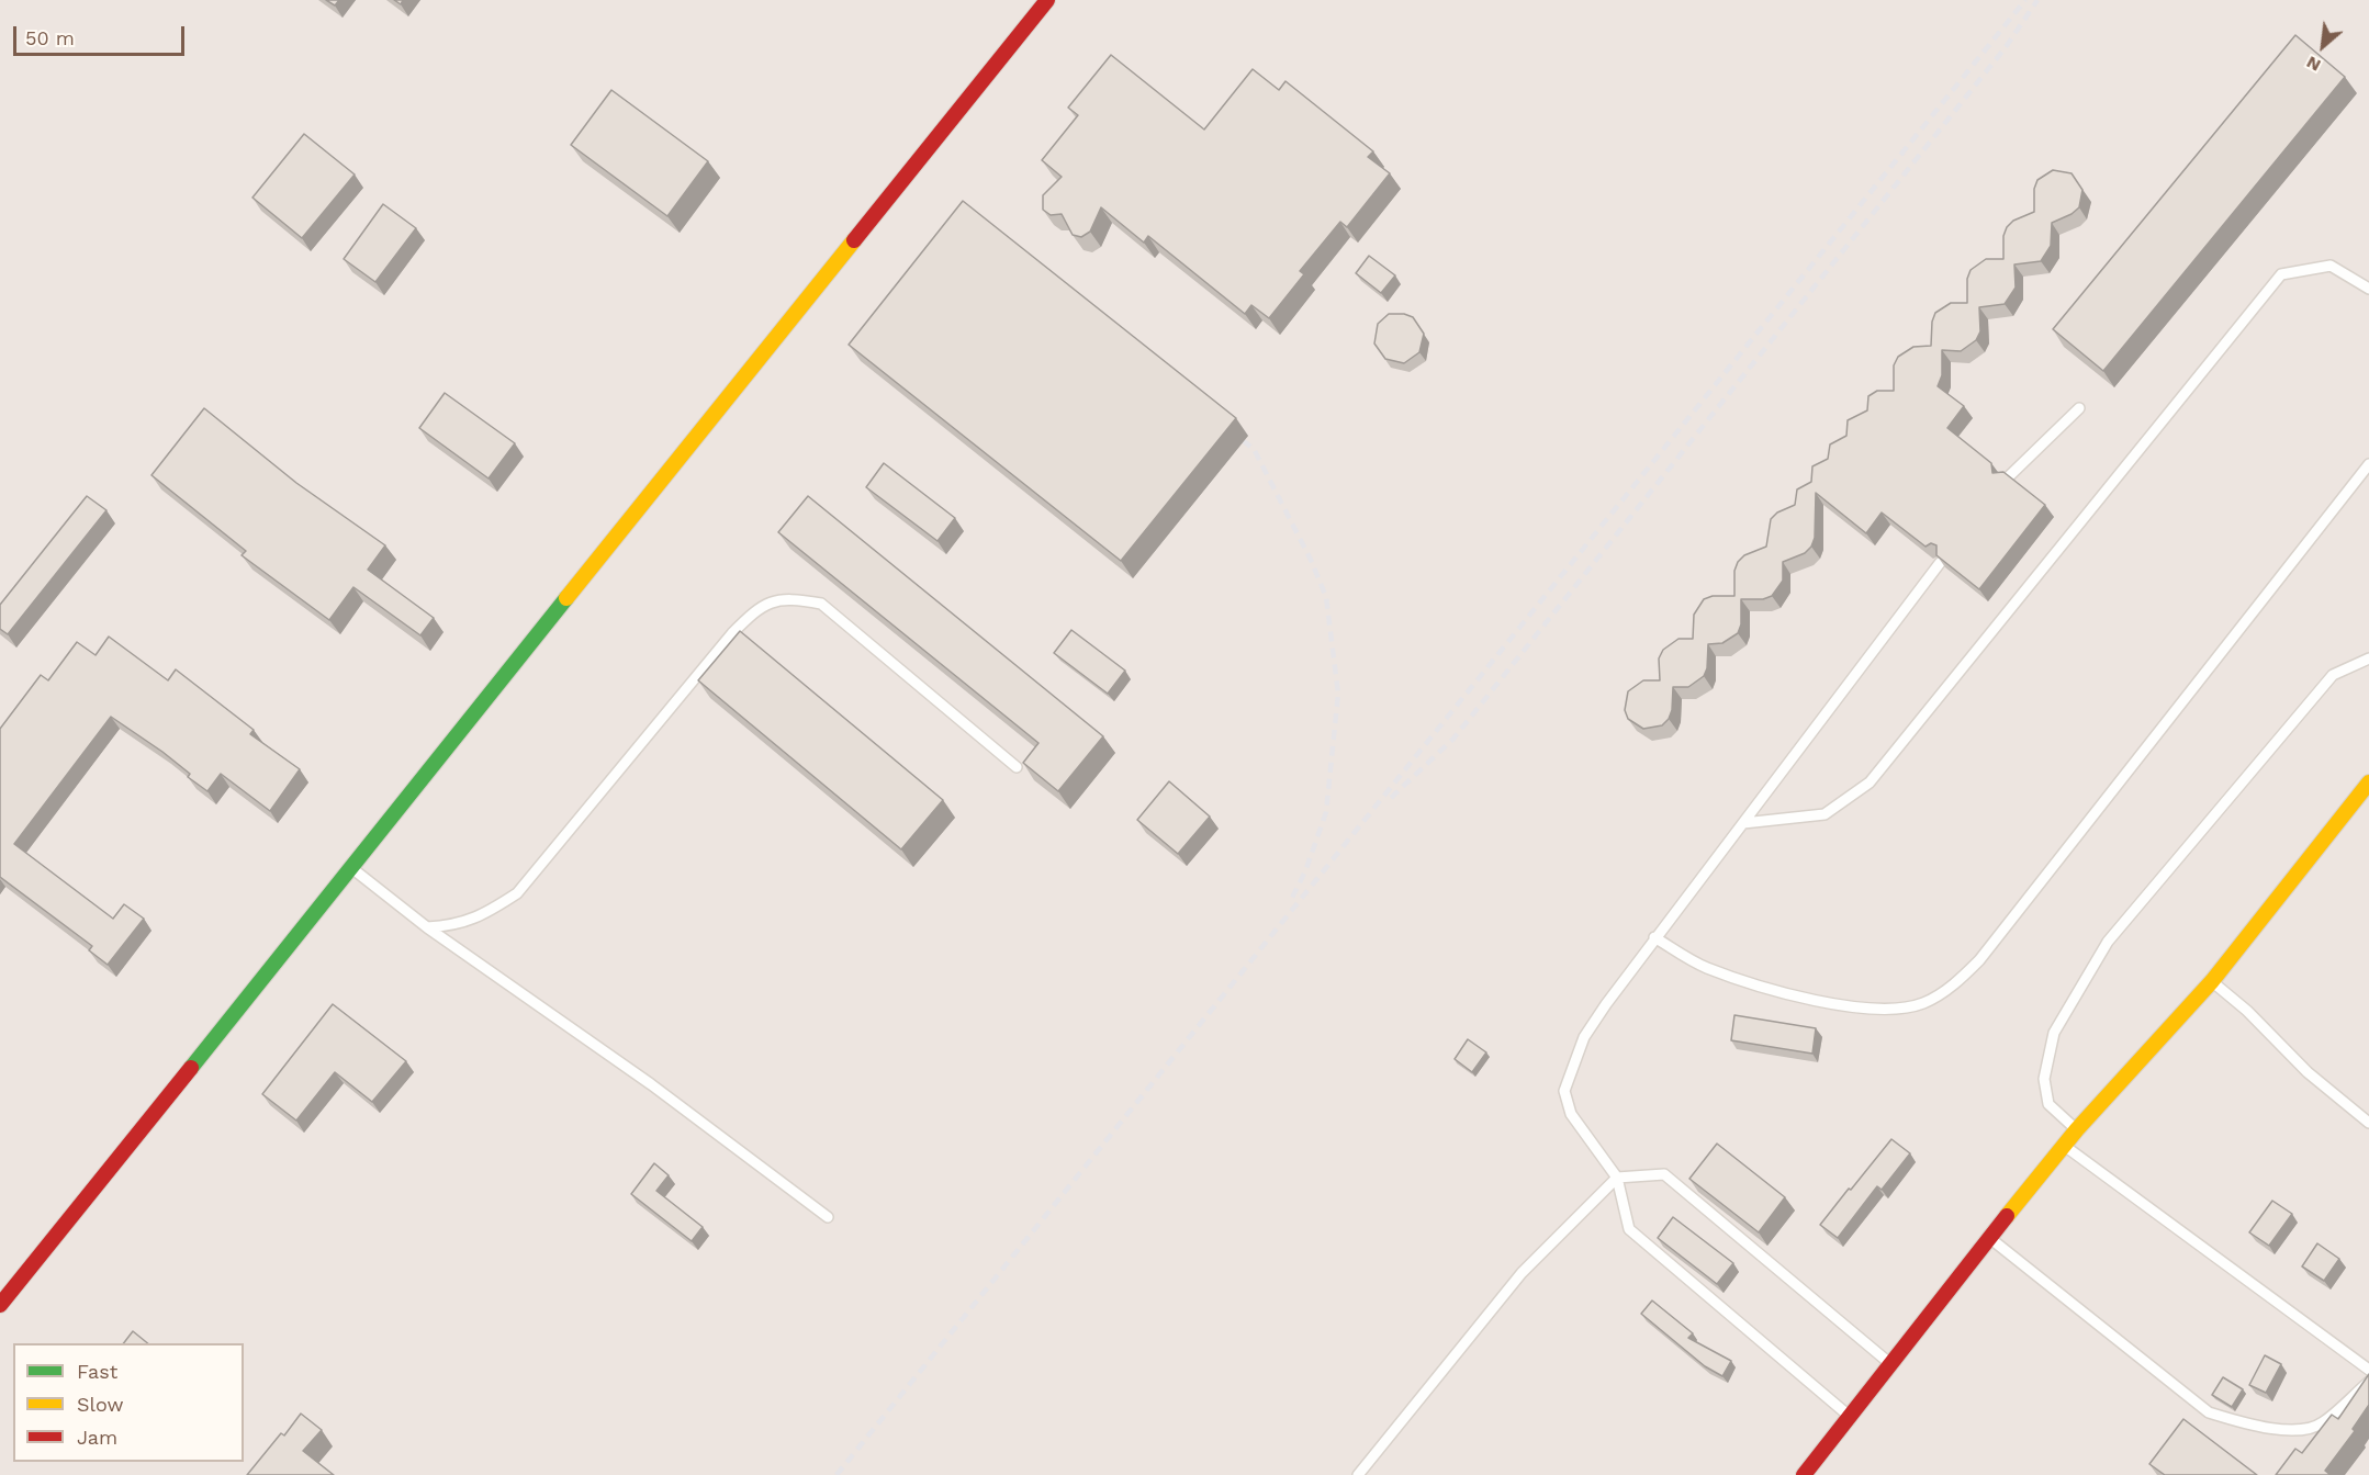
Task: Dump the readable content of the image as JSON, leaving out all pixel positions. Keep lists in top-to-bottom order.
{
  "legend": ["Fast", "Slow", "Jam"],
  "scale_bar": "50 m",
  "north": "bottom left"
}
